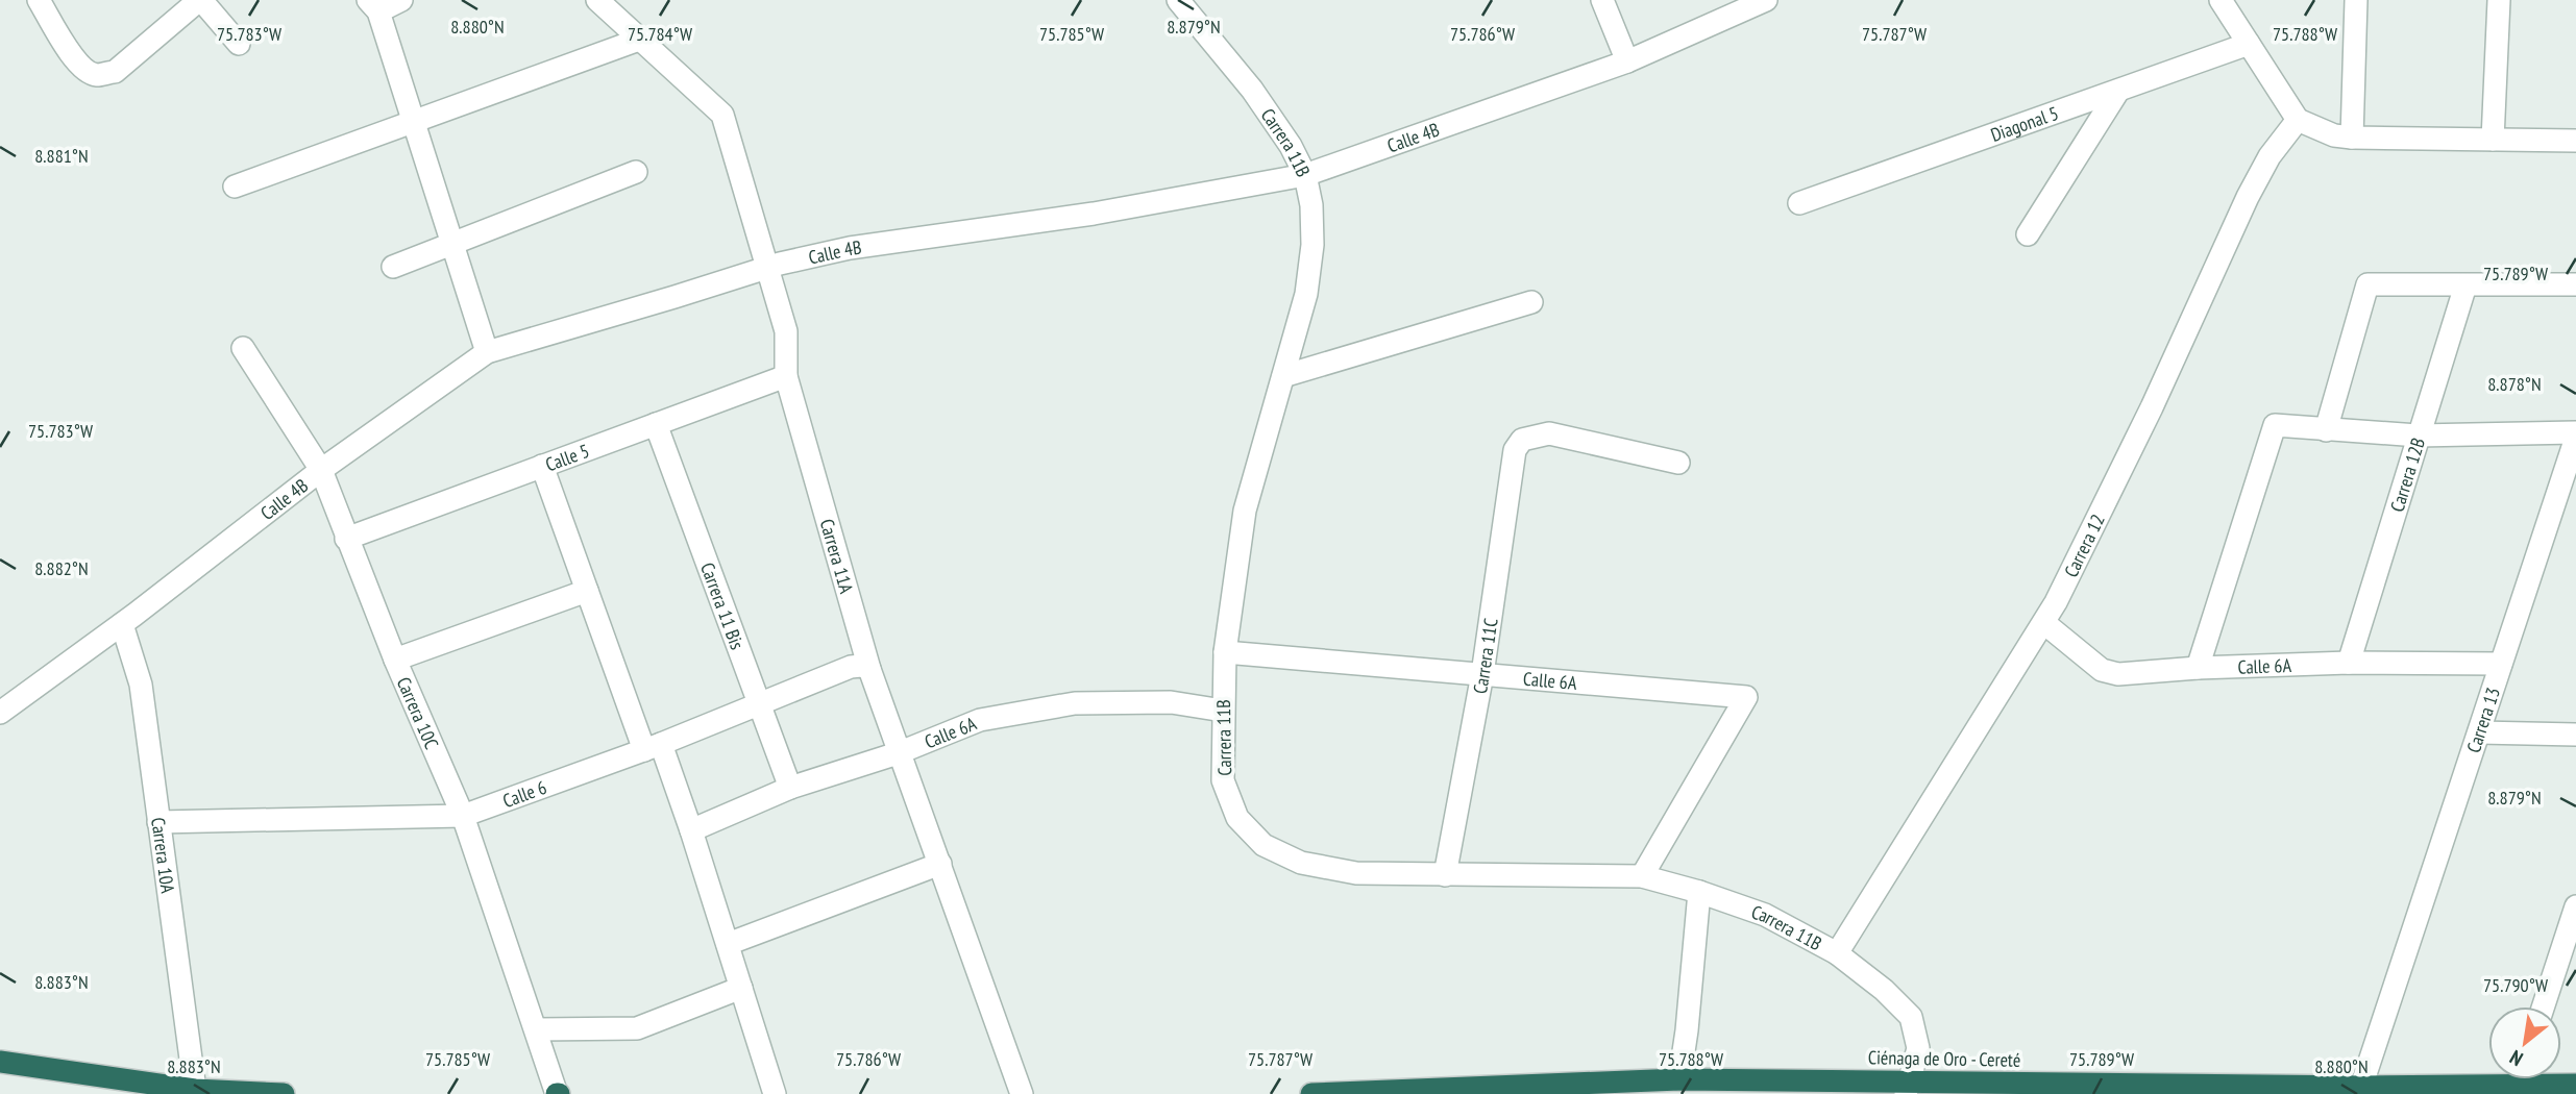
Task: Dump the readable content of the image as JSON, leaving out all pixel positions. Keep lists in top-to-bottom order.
{
  "streets": {
    "highway": ["Ciénaga de Oro - Cereté"],
    "street": [
      "Diagonal 5",
      "Calle 4B",
      "Carrera 11B",
      "Calle 5",
      "Carrera 12B",
      "Carrera 12",
      "Carrera 11A",
      "Carrera 11 Bis",
      "Carrera 11C",
      "Calle 6A",
      "Carrera 10C",
      "Carrera 13",
      "Calle 6",
      "Carrera 10A"
    ]
  },
  "crossings": [
    ["Calle 4B", "Carrera 11B"],
    ["Calle 4B", "Carrera 11A"],
    ["Calle 4B", "Carrera 10C"],
    ["Calle 4B", "Carrera 10A"],
    ["Carrera 11B", "Carrera 12"],
    ["Carrera 11B", "Carrera 11C"],
    ["Carrera 11B", "Calle 6A"],
    ["Carrera 11B", "Ciénaga de Oro - Cereté"],
    ["Calle 5", "Carrera 11A"],
    ["Calle 5", "Carrera 11 Bis"],
    ["Calle 5", "Carrera 10C"],
    ["Carrera 12B", "Calle 6A"],
    ["Carrera 12", "Calle 6A"],
    ["Carrera 11A", "Calle 6A"],
    ["Carrera 11A", "Calle 6"],
    ["Carrera 11 Bis", "Calle 6A"],
    ["Carrera 11 Bis", "Calle 6"],
    ["Carrera 11C", "Calle 6A"],
    ["Calle 6A", "Carrera 13"],
    ["Carrera 10C", "Calle 6"],
    ["Carrera 13", "Ciénaga de Oro - Cereté"],
    ["Calle 6", "Carrera 10A"]
  ],
  "north": "bottom left",
  "coordinates": [
    "8.879°N",
    "8.880°N",
    "75.783°W",
    "75.786°W",
    "75.784°W",
    "75.785°W",
    "75.787°W",
    "75.788°W",
    "8.881°N",
    "75.789°W",
    "8.878°N",
    "8.882°N",
    "8.883°N",
    "75.790°W"
  ]
}
